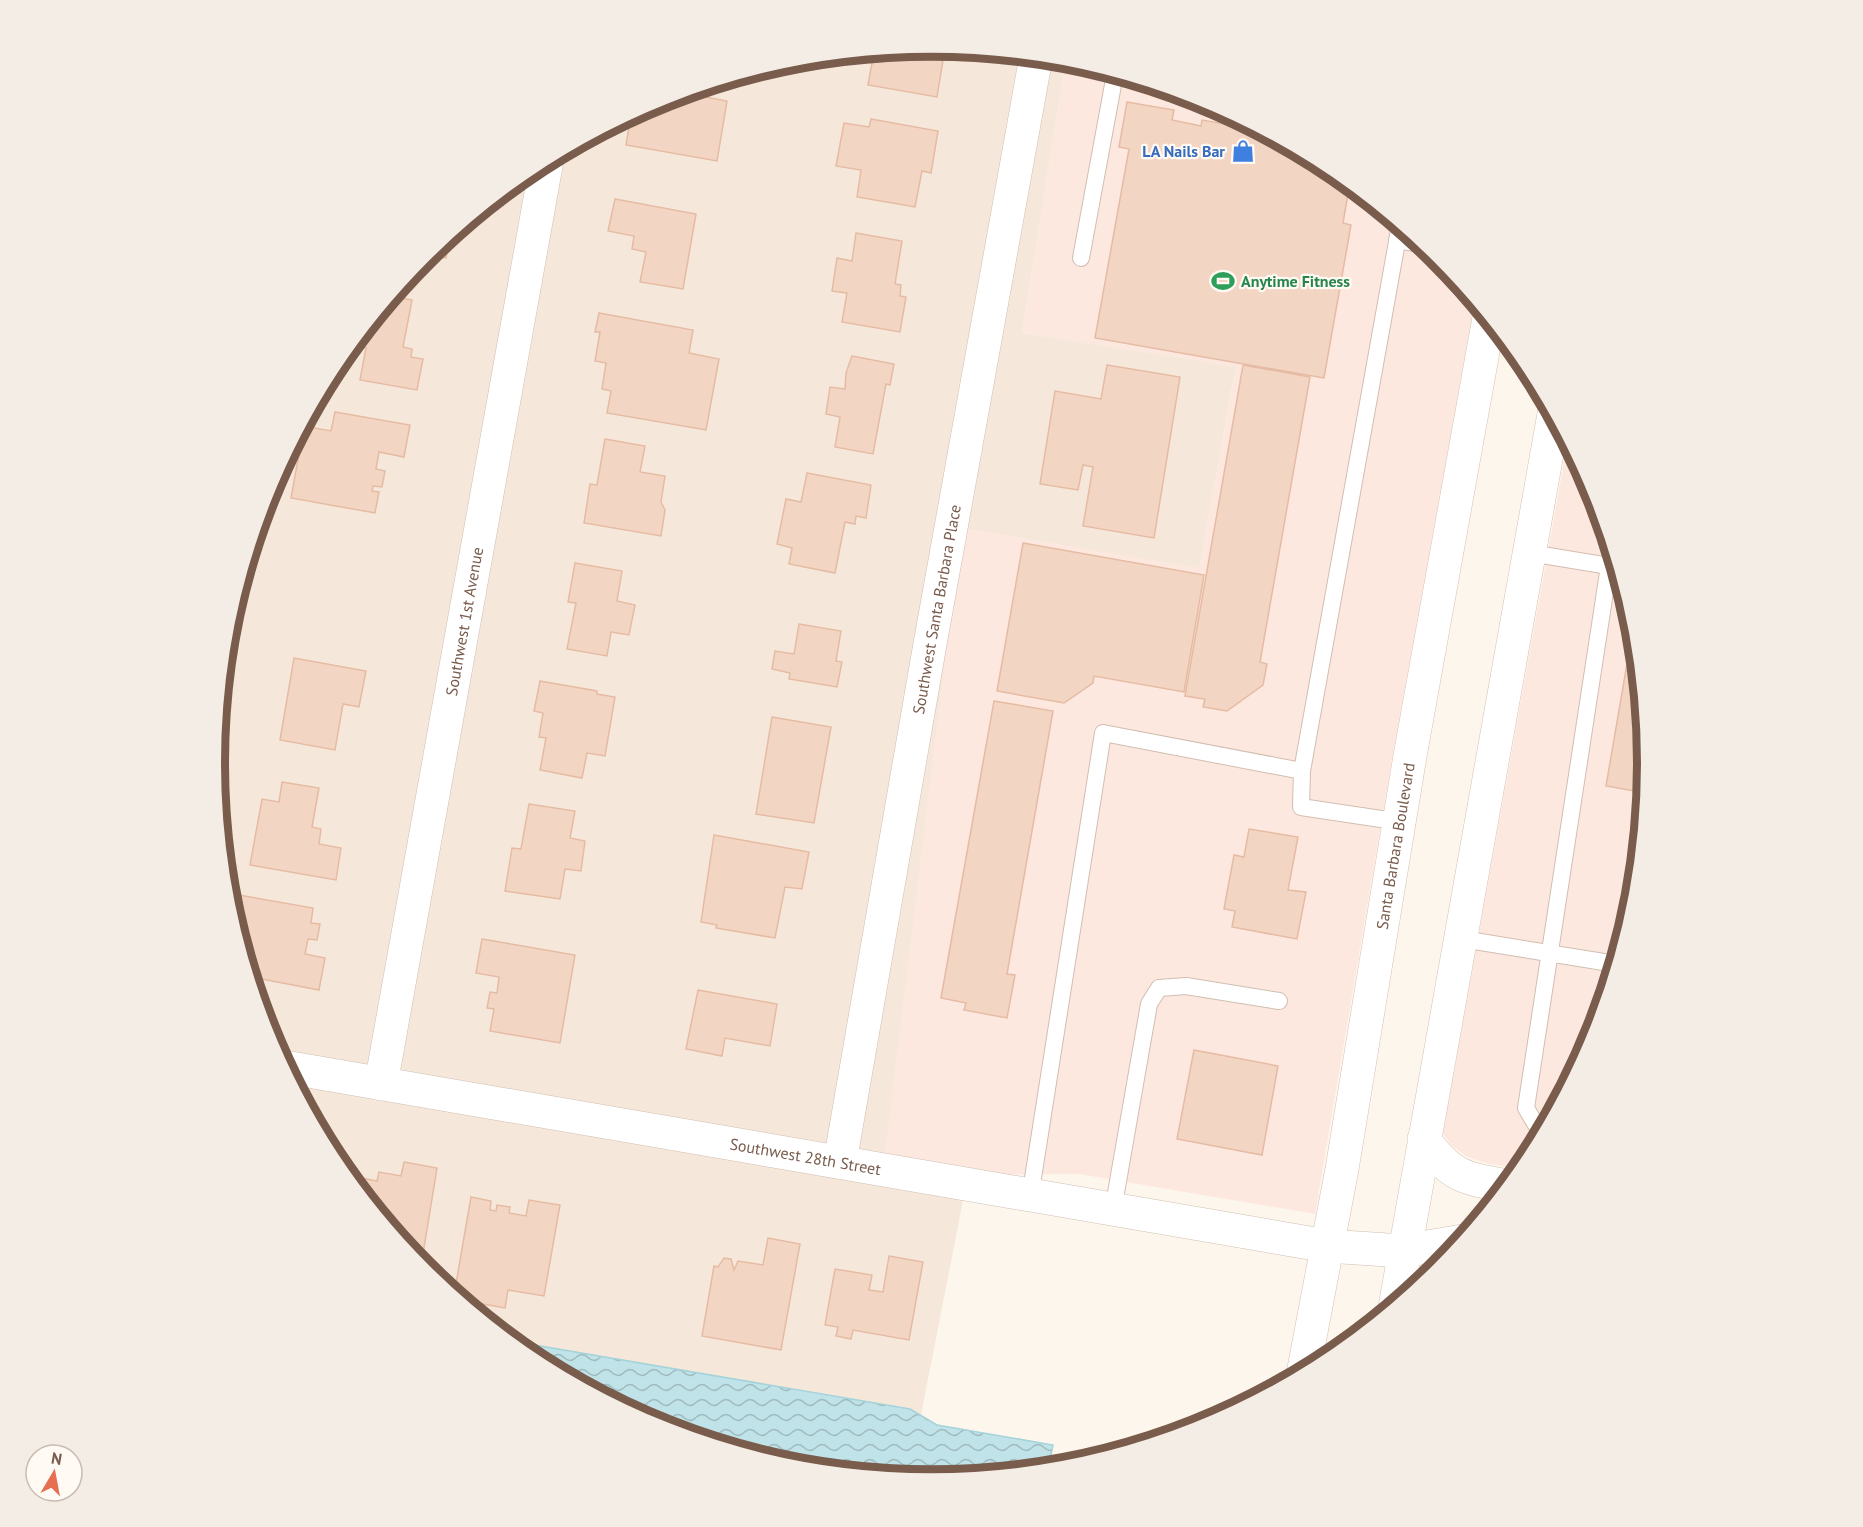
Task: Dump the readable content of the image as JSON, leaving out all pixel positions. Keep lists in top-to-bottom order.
{
  "streets": {
    "street": [
      "Southwest Santa Barbara Place",
      "Southwest 1st Avenue",
      "Santa Barbara Boulevard",
      "Southwest 28th Street"
    ]
  },
  "crossings": [
    ["Southwest Santa Barbara Place", "Southwest 28th Street"],
    ["Southwest 1st Avenue", "Southwest 28th Street"],
    ["Santa Barbara Boulevard", "Southwest 28th Street"]
  ],
  "places": {
    "shop": ["LA Nails Bar"],
    "sports": ["Anytime Fitness"]
  },
  "north": "top"
}
